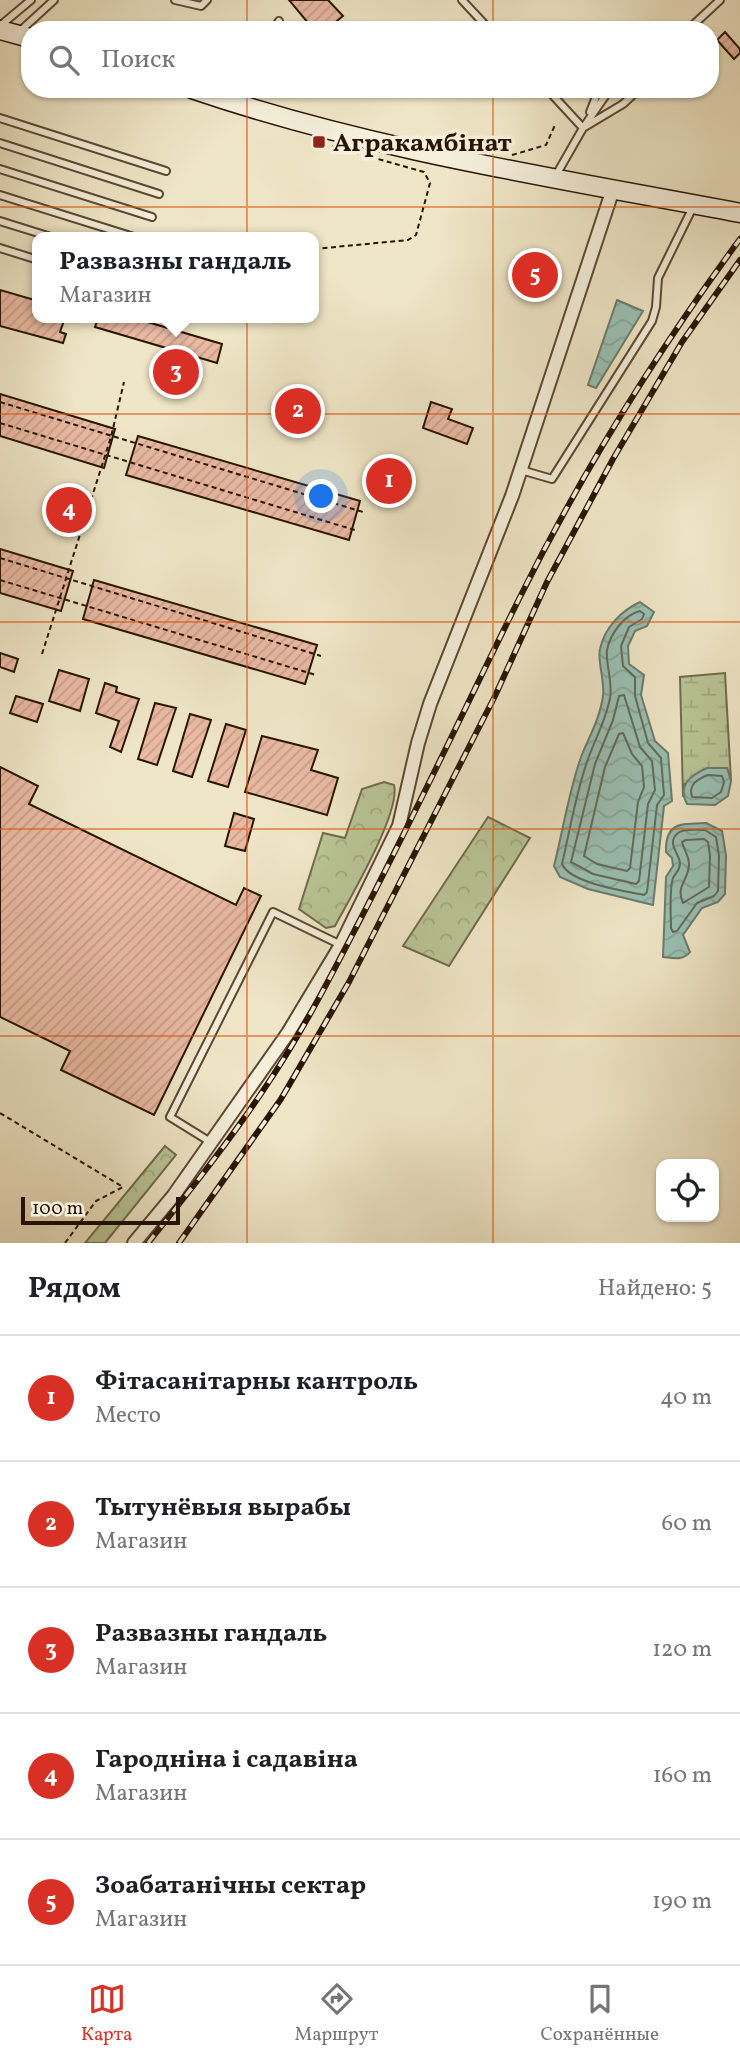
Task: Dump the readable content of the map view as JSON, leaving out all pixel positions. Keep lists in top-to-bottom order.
{
  "places": {
    "transit": ["Агракамбінат"]
  },
  "scale_bar": "100 m",
  "page": {
    "search": "Поиск",
    "popup": ["Развазны гандаль", "Магазин"],
    "pins": [
      "5",
      "3",
      "2",
      "1",
      "4"
    ],
    "scale": "100 m",
    "heading": ["Рядом", "Найдено: 5"],
    "list": [
      {
        "mark": "1",
        "name": "Фітасанітарны кантроль",
        "note": "Место",
        "value": "40 m"
      },
      {
        "mark": "2",
        "name": "Тытунёвыя вырабы",
        "note": "Магазин",
        "value": "60 m"
      },
      {
        "mark": "3",
        "name": "Развазны гандаль",
        "note": "Магазин",
        "value": "120 m"
      },
      {
        "mark": "4",
        "name": "Гародніна і садавіна",
        "note": "Магазин",
        "value": "160 m"
      },
      {
        "mark": "5",
        "name": "Зоабатанічны сектар",
        "note": "Магазин",
        "value": "190 m"
      }
    ],
    "nav": ["Карта", "Маршрут", "Сохранённые"]
  }
}
